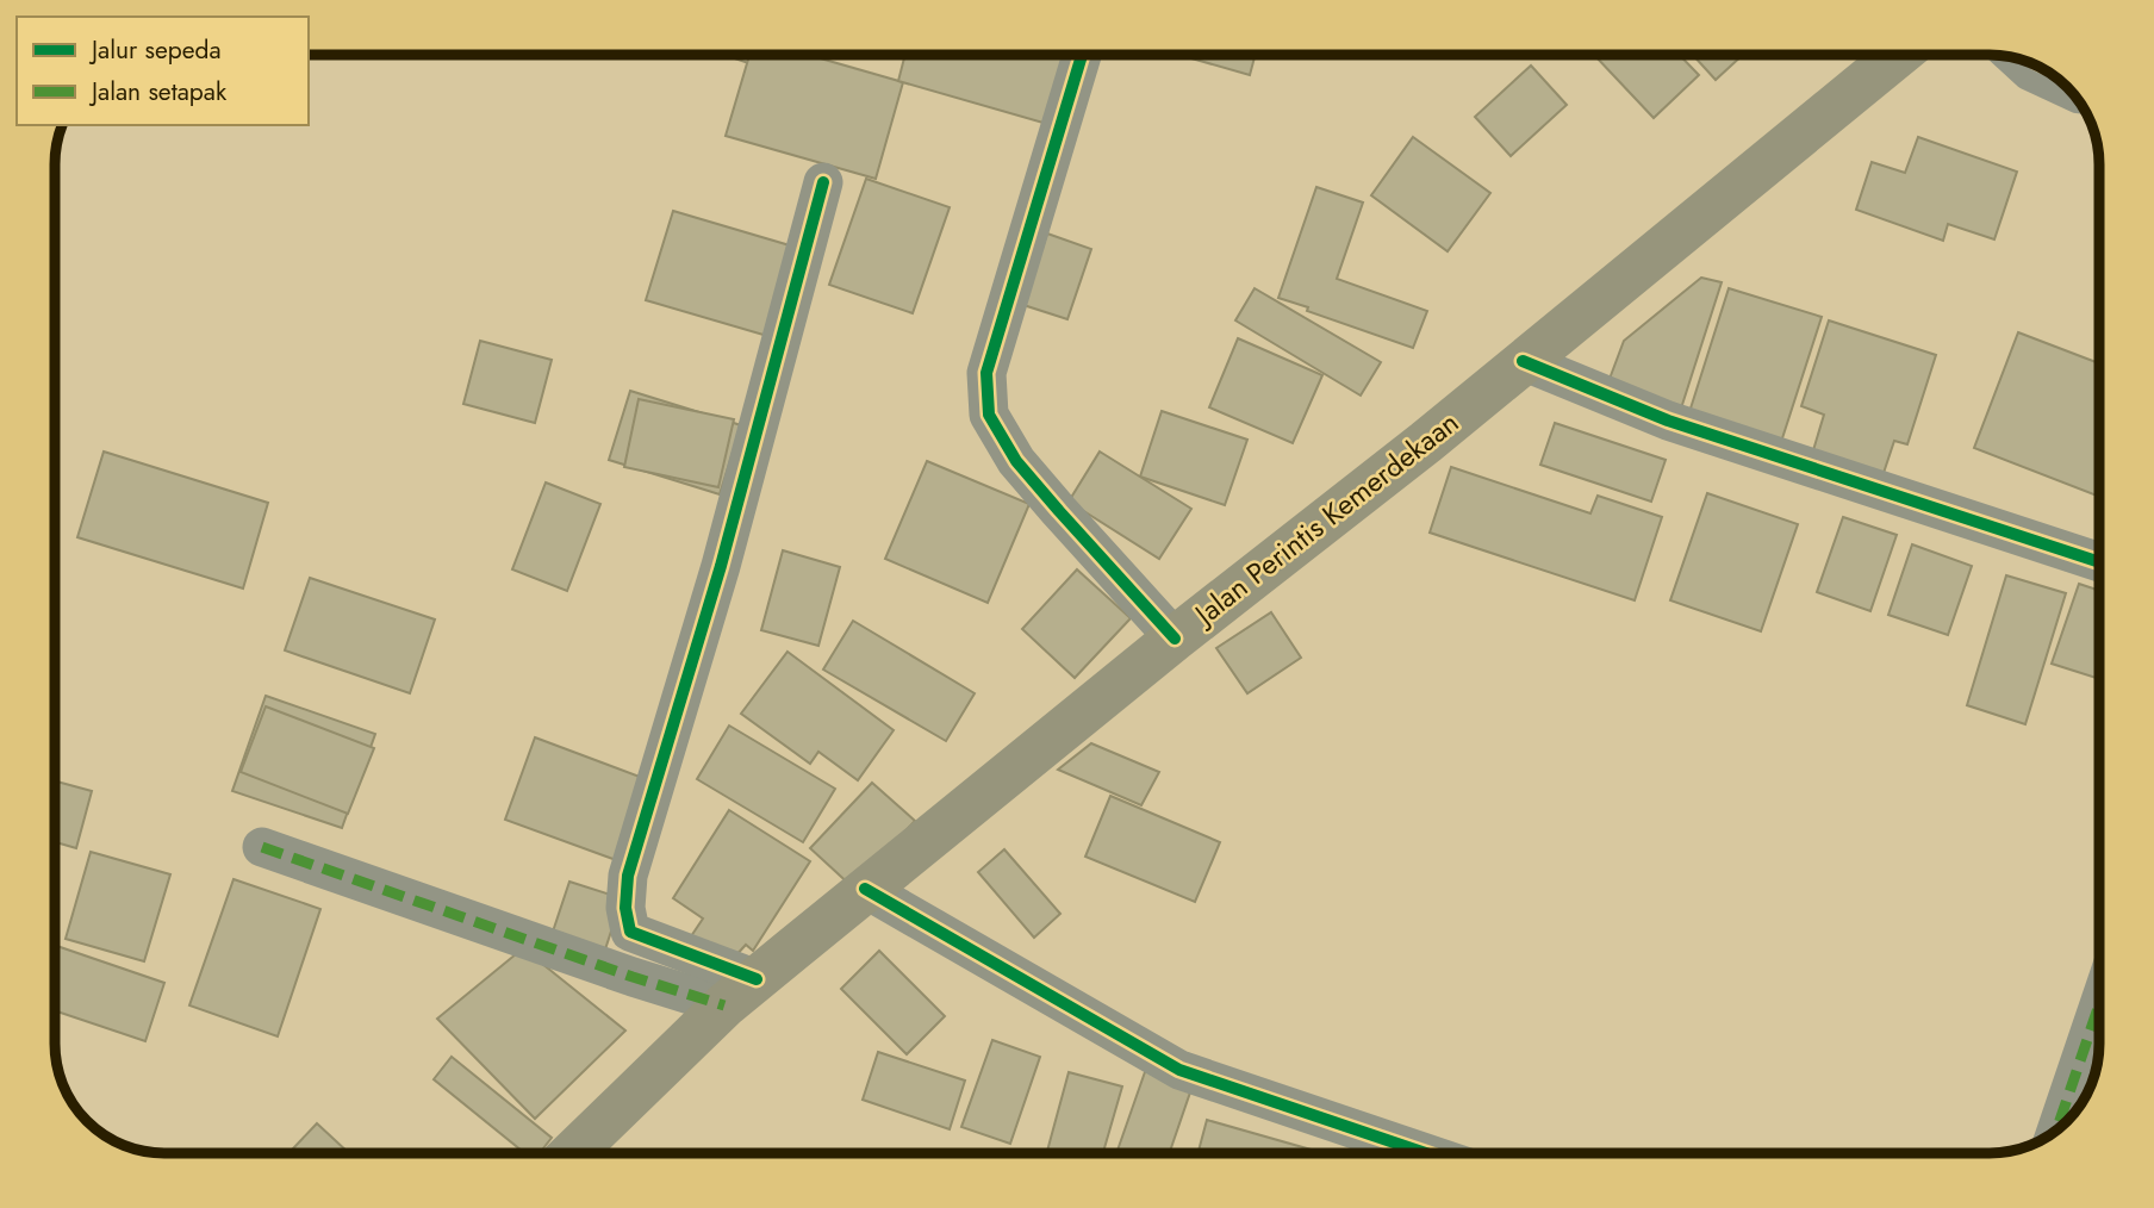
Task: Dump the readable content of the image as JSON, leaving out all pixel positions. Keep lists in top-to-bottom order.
{
  "streets": {
    "main road": ["Jalan Perintis Kemerdekaan"]
  },
  "legend": ["Jalur sepeda", "Jalan setapak"]
}
